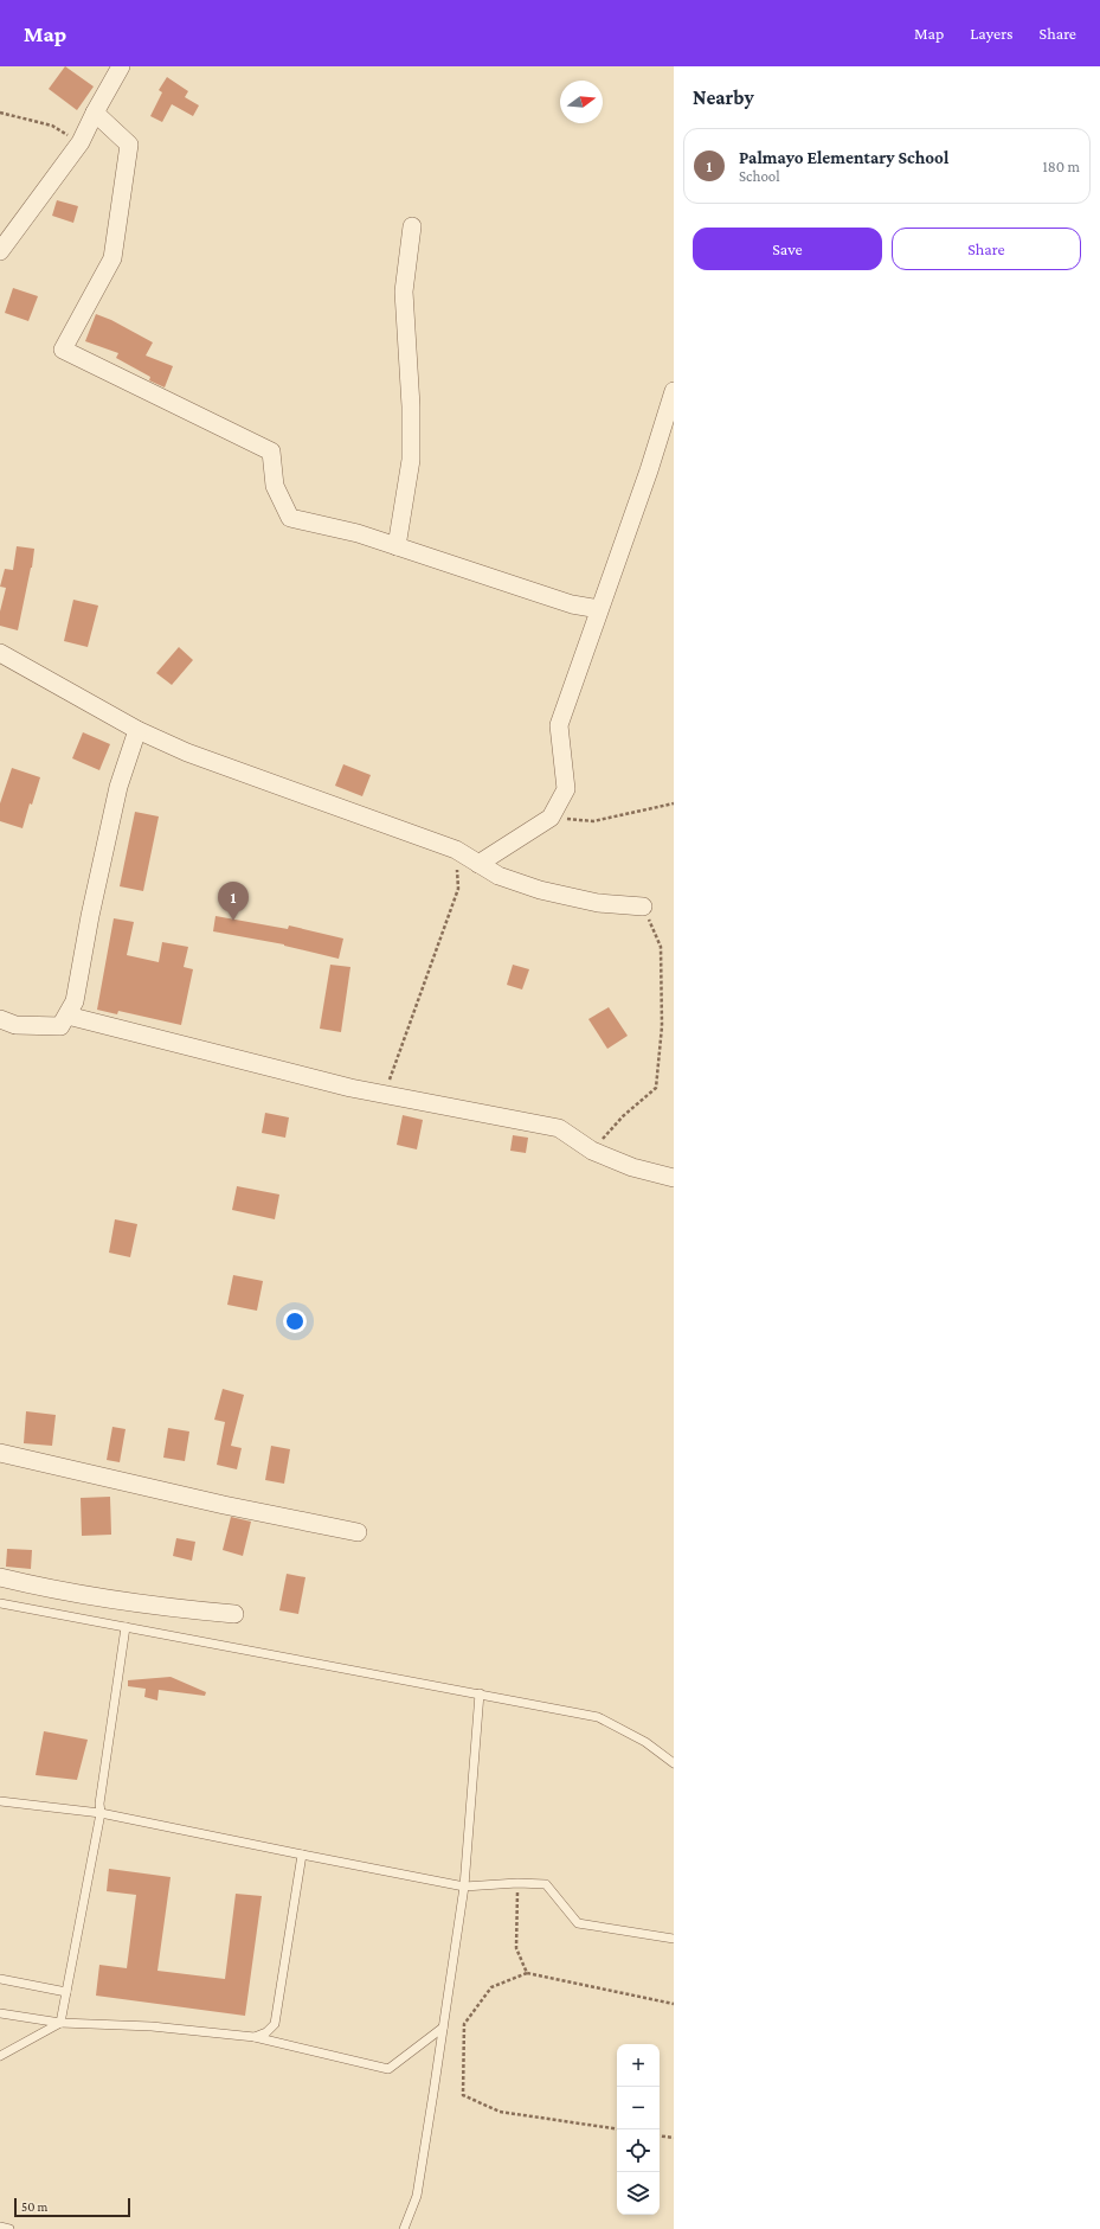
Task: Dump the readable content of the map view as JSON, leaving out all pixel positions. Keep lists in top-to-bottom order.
{
  "scale_bar": "50 m",
  "north": "right",
  "page": {
    "header": "Map",
    "nav": ["Map", "Layers", "Share"],
    "heading": "Nearby",
    "list": [
      {
        "mark": "1",
        "name": "Palmayo Elementary School",
        "note": "School",
        "value": "180 m"
      }
    ],
    "buttons": ["Save", "Share"],
    "pins": "1",
    "map_buttons": ["+", "−"],
    "scale": "50 m"
  }
}
